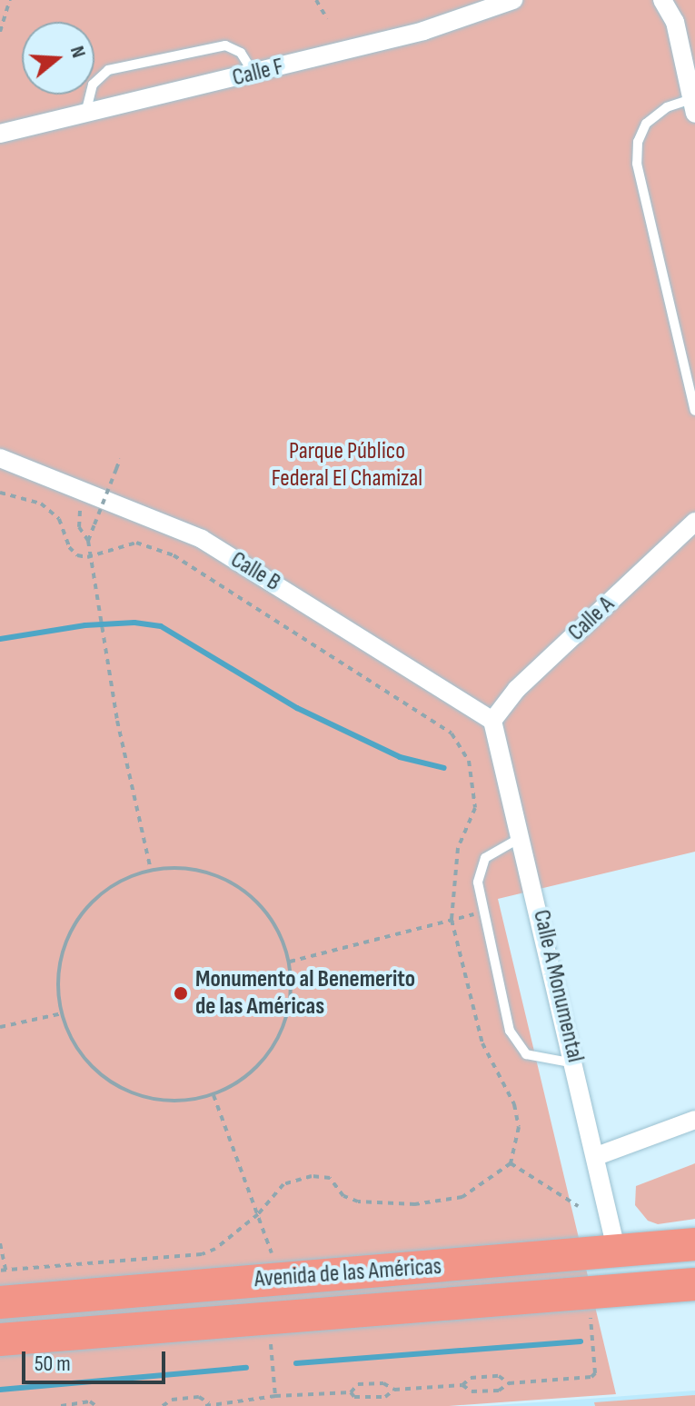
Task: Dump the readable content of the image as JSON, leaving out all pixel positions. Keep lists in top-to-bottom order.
{
  "streets": {
    "highway": ["Avenida de las Américas"],
    "street": [
      "Calle F",
      "Calle B",
      "Calle A",
      "Calle A Monumental"
    ]
  },
  "crossings": [
    ["Calle B", "Calle A"],
    ["Calle B", "Calle A Monumental"],
    ["Calle A", "Calle A Monumental"],
    ["Calle A Monumental", "Avenida de las Américas"]
  ],
  "parks": ["Parque Público Federal El Chamizal"],
  "places": ["Monumento al Benemerito de las Américas"],
  "scale_bar": "50 m",
  "north": "right"
}
